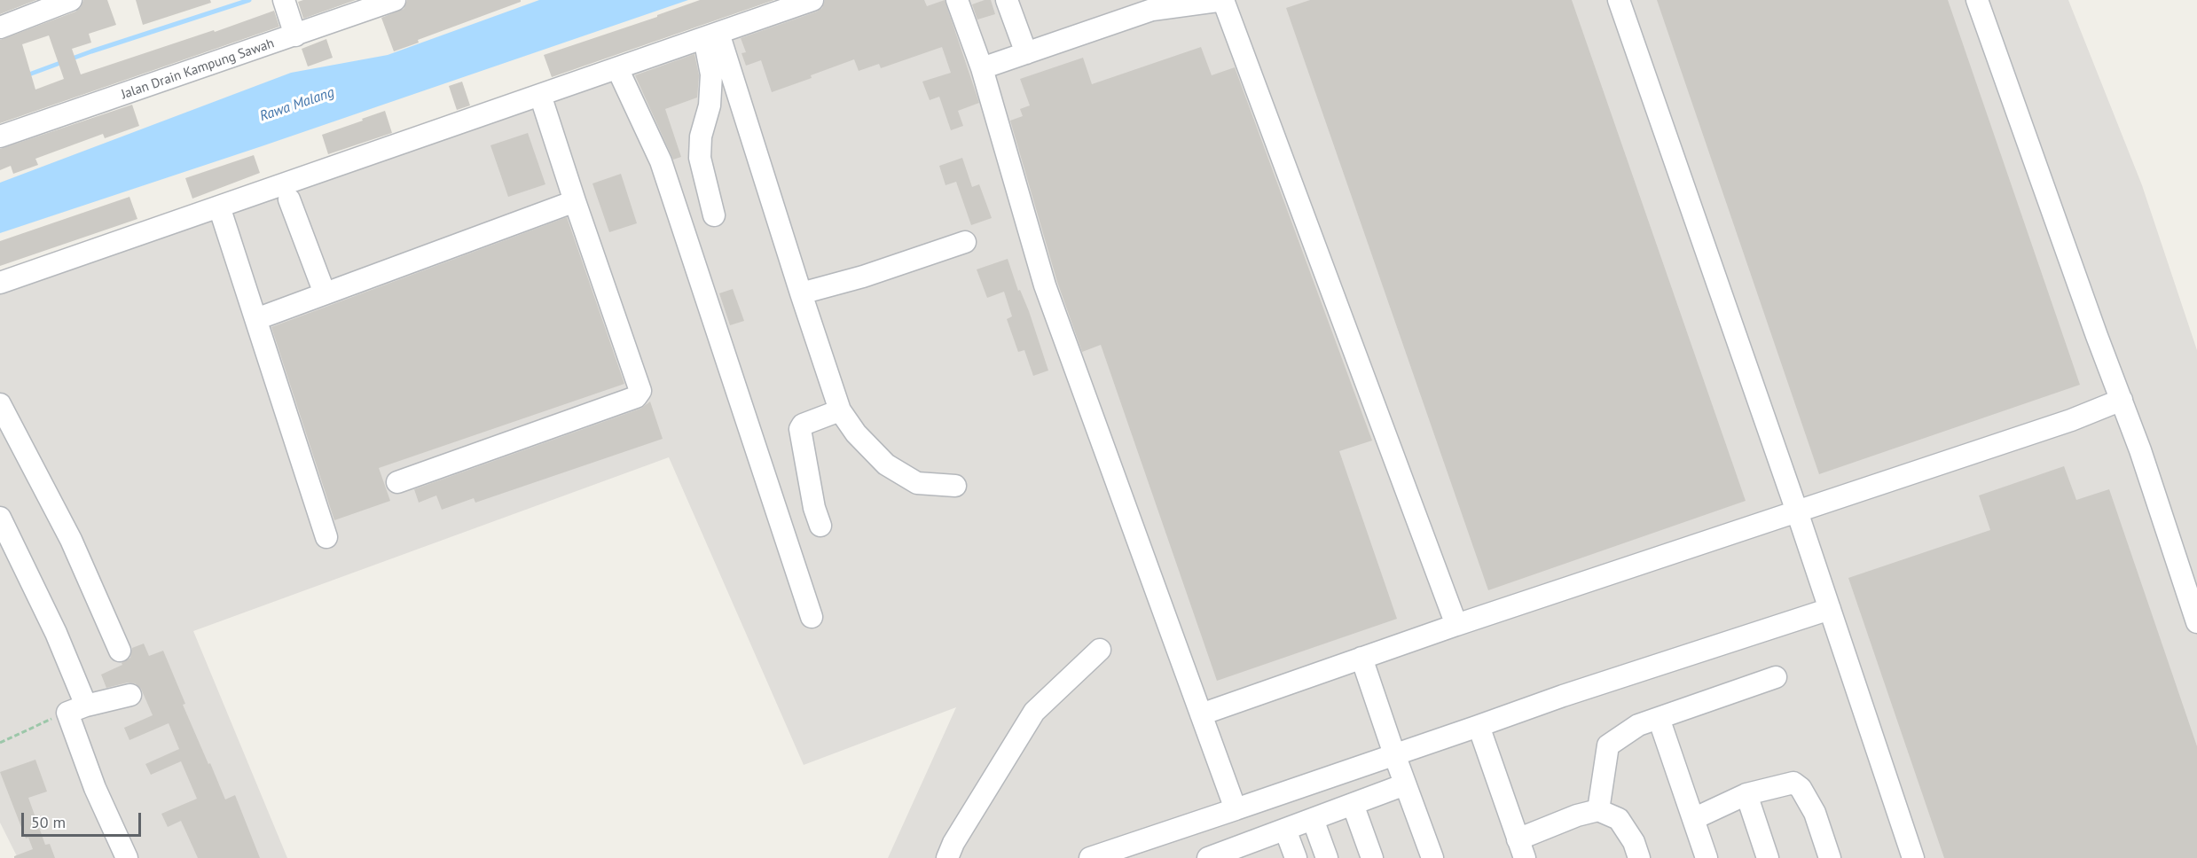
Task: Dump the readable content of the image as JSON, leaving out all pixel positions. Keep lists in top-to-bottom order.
{
  "streets": {
    "street": ["Jalan Drain Kampung Sawah"]
  },
  "water": ["Rawa Malang"],
  "scale_bar": "50 m"
}
